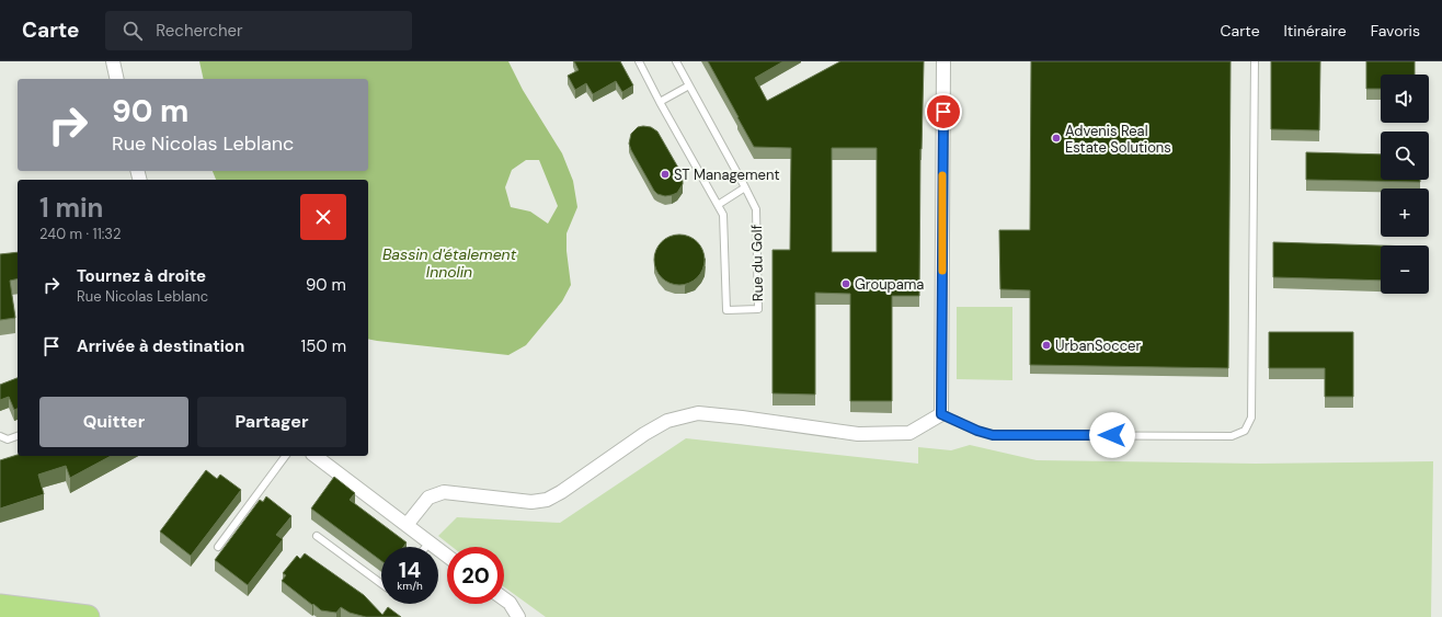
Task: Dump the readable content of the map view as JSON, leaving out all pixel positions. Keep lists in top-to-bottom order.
{
  "streets": {
    "lane": ["Rue du Golf"]
  },
  "water": ["Bassin d'étalement Innolin"],
  "places": [
    "Advenis Real Estate Solutions",
    "ST Management",
    "Groupama",
    "UrbanSoccer"
  ],
  "page": {
    "header": "Carte",
    "search": "Rechercher",
    "nav": ["Carte", "Itinéraire", "Favoris"],
    "map_buttons": ["+", "−"],
    "turn": ["90 m", "Rue Nicolas Leblanc"],
    "heading": ["1 min", "240 m · 11:32"],
    "list": [
      {
        "name": "Tournez à droite",
        "note": "Rue Nicolas Leblanc",
        "value": "90 m"
      },
      {
        "name": "Arrivée à destination",
        "value": "150 m"
      }
    ],
    "buttons": ["Quitter", "Partager"],
    "speed": "14 km/h",
    "limit": "20"
  }
}
